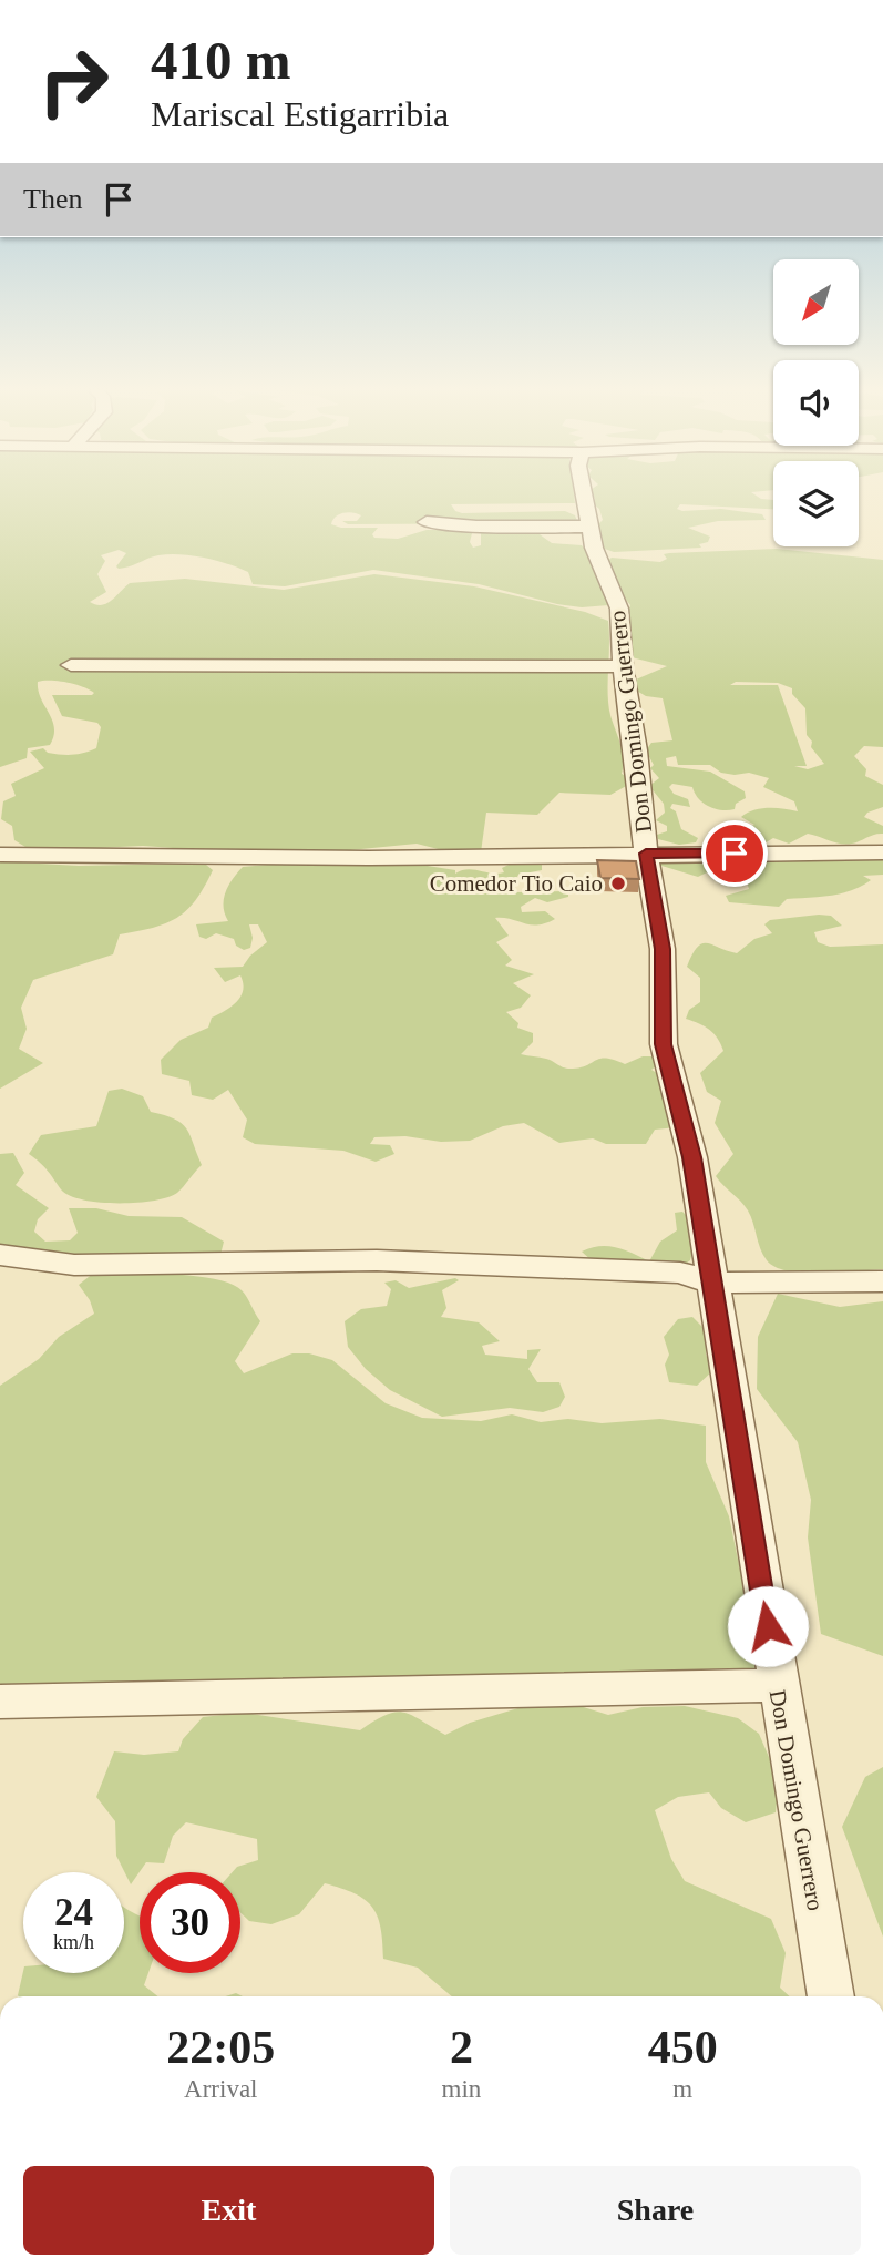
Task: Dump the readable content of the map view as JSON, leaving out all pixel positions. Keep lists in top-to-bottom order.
{
  "streets": {
    "street": ["Don Domingo Guerrero"]
  },
  "places": ["Comedor Tio Caio"],
  "north": "bottom left",
  "page": {
    "turn": ["410 m", "Mariscal Estigarribia"],
    "then": "Then",
    "speed": "24 km/h",
    "limit": "30",
    "eta": [
      "22:05",
      "Arrival",
      "2",
      "min",
      "450",
      "m"
    ],
    "buttons": ["Exit", "Share"]
  }
}
